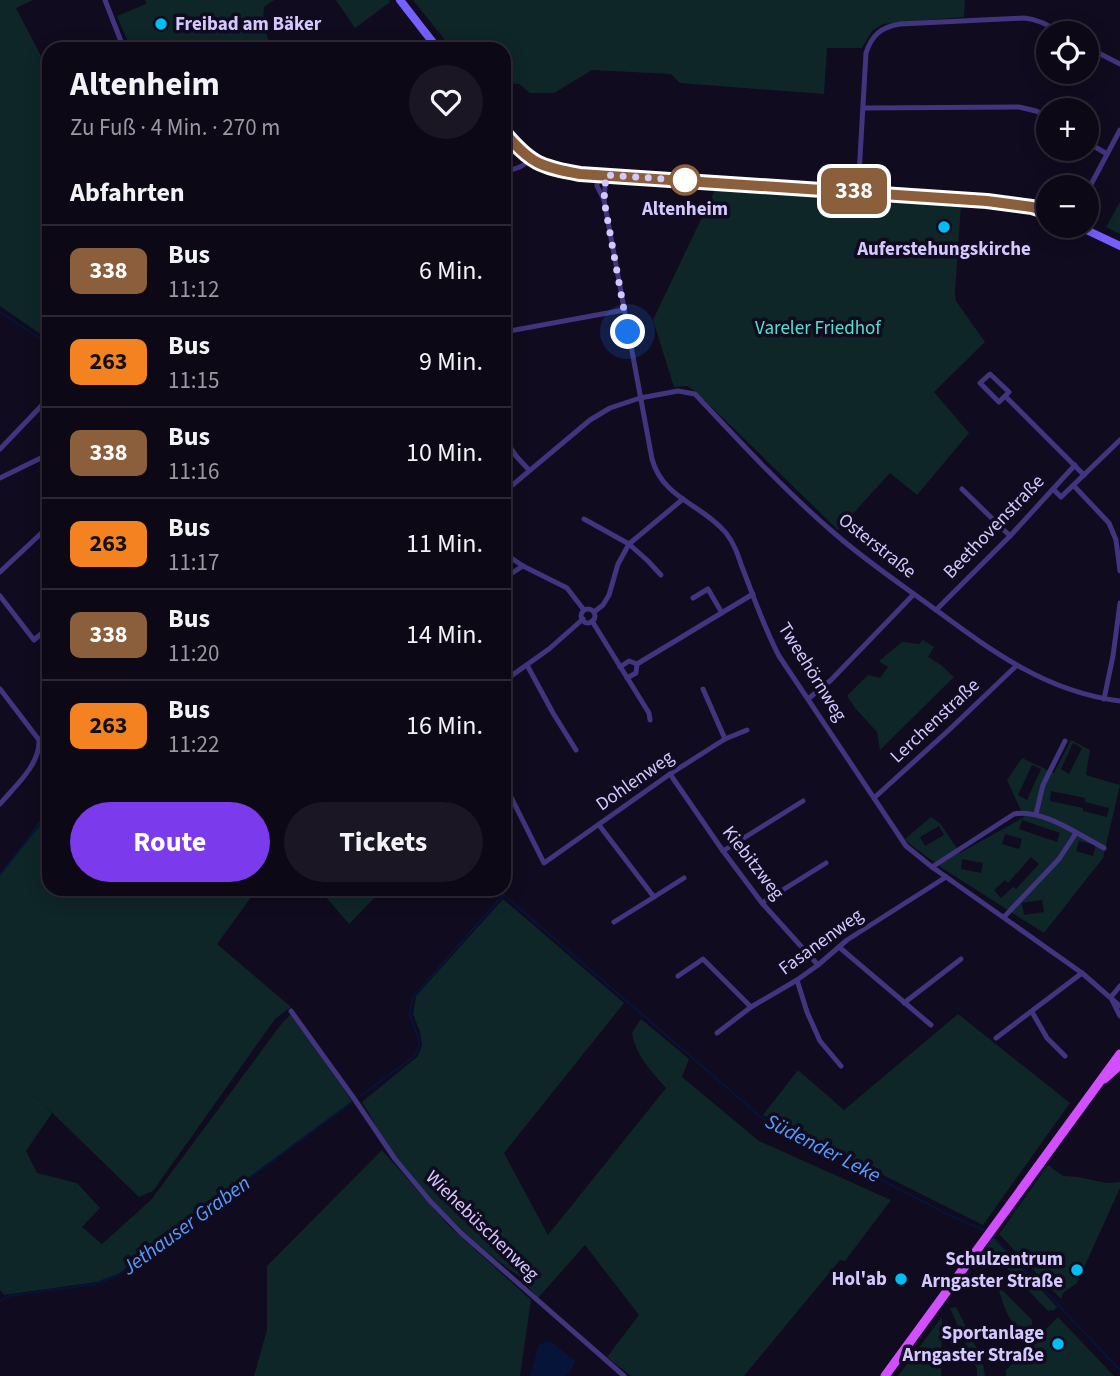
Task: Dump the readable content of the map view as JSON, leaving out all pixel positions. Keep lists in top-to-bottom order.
{
  "streets": {
    "street": [
      "Beethovenstraße",
      "Osterstraße",
      "Tweehörnweg",
      "Lerchenstraße",
      "Dohlenweg",
      "Kiebitzweg",
      "Fasanenweg",
      "Wiehebüschenweg"
    ]
  },
  "crossings": [
    ["Beethovenstraße", "Osterstraße"],
    ["Osterstraße", "Tweehörnweg"],
    ["Osterstraße", "Lerchenstraße"],
    ["Tweehörnweg", "Lerchenstraße"],
    ["Tweehörnweg", "Fasanenweg"],
    ["Dohlenweg", "Kiebitzweg"],
    ["Kiebitzweg", "Fasanenweg"]
  ],
  "water": ["Südender Leke", "Jethauser Graben"],
  "parks": ["Vareler Friedhof"],
  "places": [
    "Freibad am Bäker",
    "Altenheim",
    "Auferstehungskirche",
    "Schulzentrum Arngaster Straße",
    "Hol'ab",
    "Sportanlage Arngaster Straße"
  ],
  "lines": ["bus line 338"],
  "page": {
    "on_map": "338",
    "map_buttons": ["+", "−"],
    "heading": [
      ["Altenheim", "Zu Fuß · 4 Min. · 270 m"],
      "Abfahrten"
    ],
    "list": [
      {
        "mark": "338",
        "name": "Bus",
        "note": "11:12",
        "value": "6 Min."
      },
      {
        "mark": "263",
        "name": "Bus",
        "note": "11:15",
        "value": "9 Min."
      },
      {
        "mark": "338",
        "name": "Bus",
        "note": "11:16",
        "value": "10 Min."
      },
      {
        "mark": "263",
        "name": "Bus",
        "note": "11:17",
        "value": "11 Min."
      },
      {
        "mark": "338",
        "name": "Bus",
        "note": "11:20",
        "value": "14 Min."
      },
      {
        "mark": "263",
        "name": "Bus",
        "note": "11:22",
        "value": "16 Min."
      }
    ],
    "buttons": ["Route", "Tickets"]
  }
}
